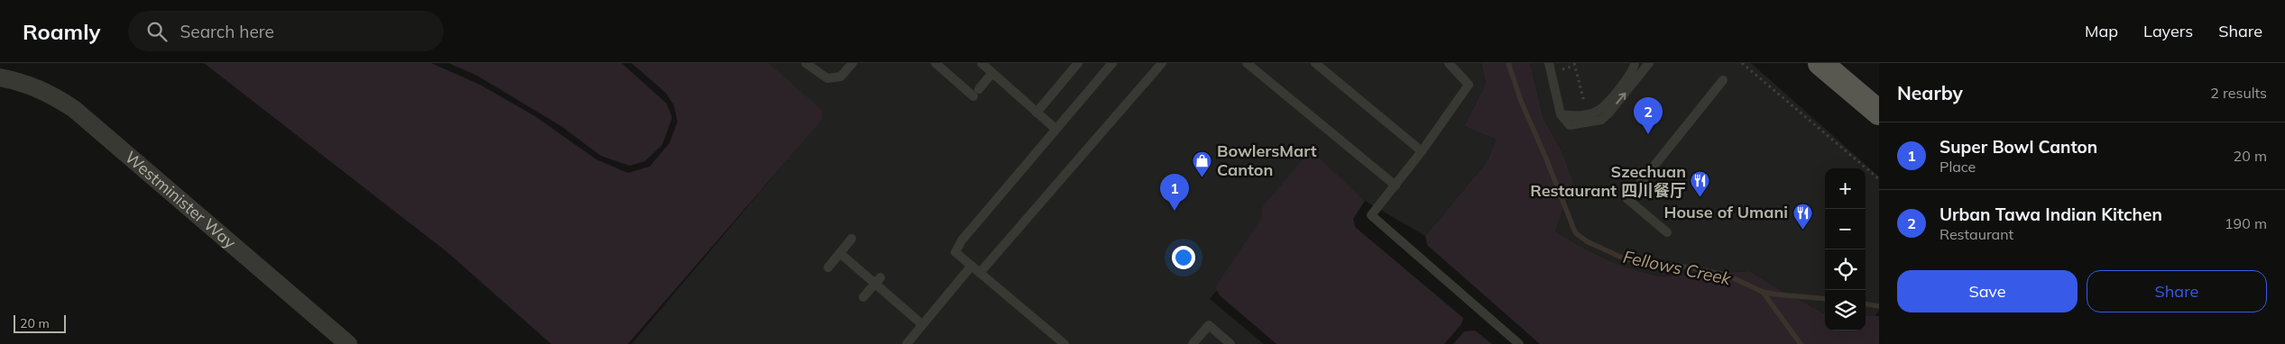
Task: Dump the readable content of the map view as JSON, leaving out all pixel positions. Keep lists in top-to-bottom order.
{
  "streets": {
    "street": ["Westminister Way"]
  },
  "water": ["Fellows Creek"],
  "places": {
    "shop": ["BowlersMart Canton"],
    "restaurant": ["Szechuan Restaurant 四川餐厅", "House of Umani"]
  },
  "scale_bar": "20 m",
  "page": {
    "header": "Roamly",
    "search": "Search here",
    "nav": ["Map", "Layers", "Share"],
    "heading": ["Nearby", "2 results"],
    "pins": ["2", "1"],
    "list": [
      {
        "mark": "1",
        "name": "Super Bowl Canton",
        "note": "Place",
        "value": "20 m"
      },
      {
        "mark": "2",
        "name": "Urban Tawa Indian Kitchen",
        "note": "Restaurant",
        "value": "190 m"
      }
    ],
    "map_buttons": ["+", "−"],
    "buttons": ["Save", "Share"],
    "scale": "20 m"
  }
}
